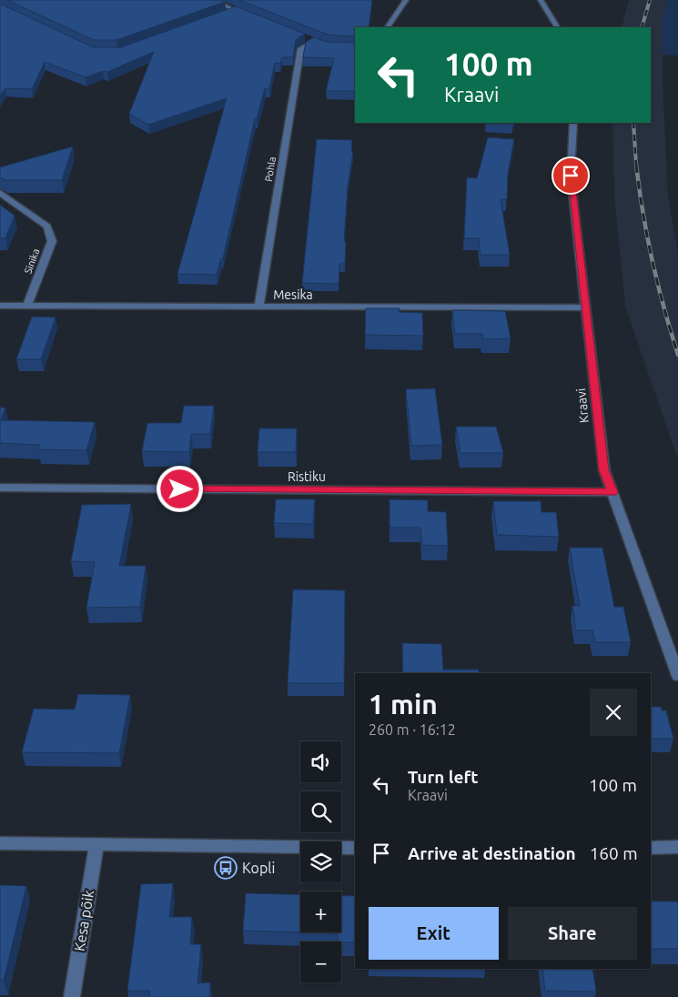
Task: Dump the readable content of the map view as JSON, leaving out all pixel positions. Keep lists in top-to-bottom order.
{
  "streets": {
    "street": [
      "Pohla",
      "Sinika",
      "Mesika",
      "Kraavi",
      "Ristiku",
      "Kesa põik"
    ]
  },
  "crossings": [
    ["Pohla", "Mesika"],
    ["Sinika", "Mesika"],
    ["Mesika", "Kraavi"],
    ["Kraavi", "Ristiku"]
  ],
  "places": {
    "bus stop": ["Kopli"]
  },
  "page": {
    "turn": ["100 m", "Kraavi"],
    "heading": ["1 min", "260 m · 16:12"],
    "map_buttons": ["+", "−"],
    "list": [
      {
        "name": "Turn left",
        "note": "Kraavi",
        "value": "100 m"
      },
      {
        "name": "Arrive at destination",
        "value": "160 m"
      }
    ],
    "buttons": ["Exit", "Share"]
  }
}
